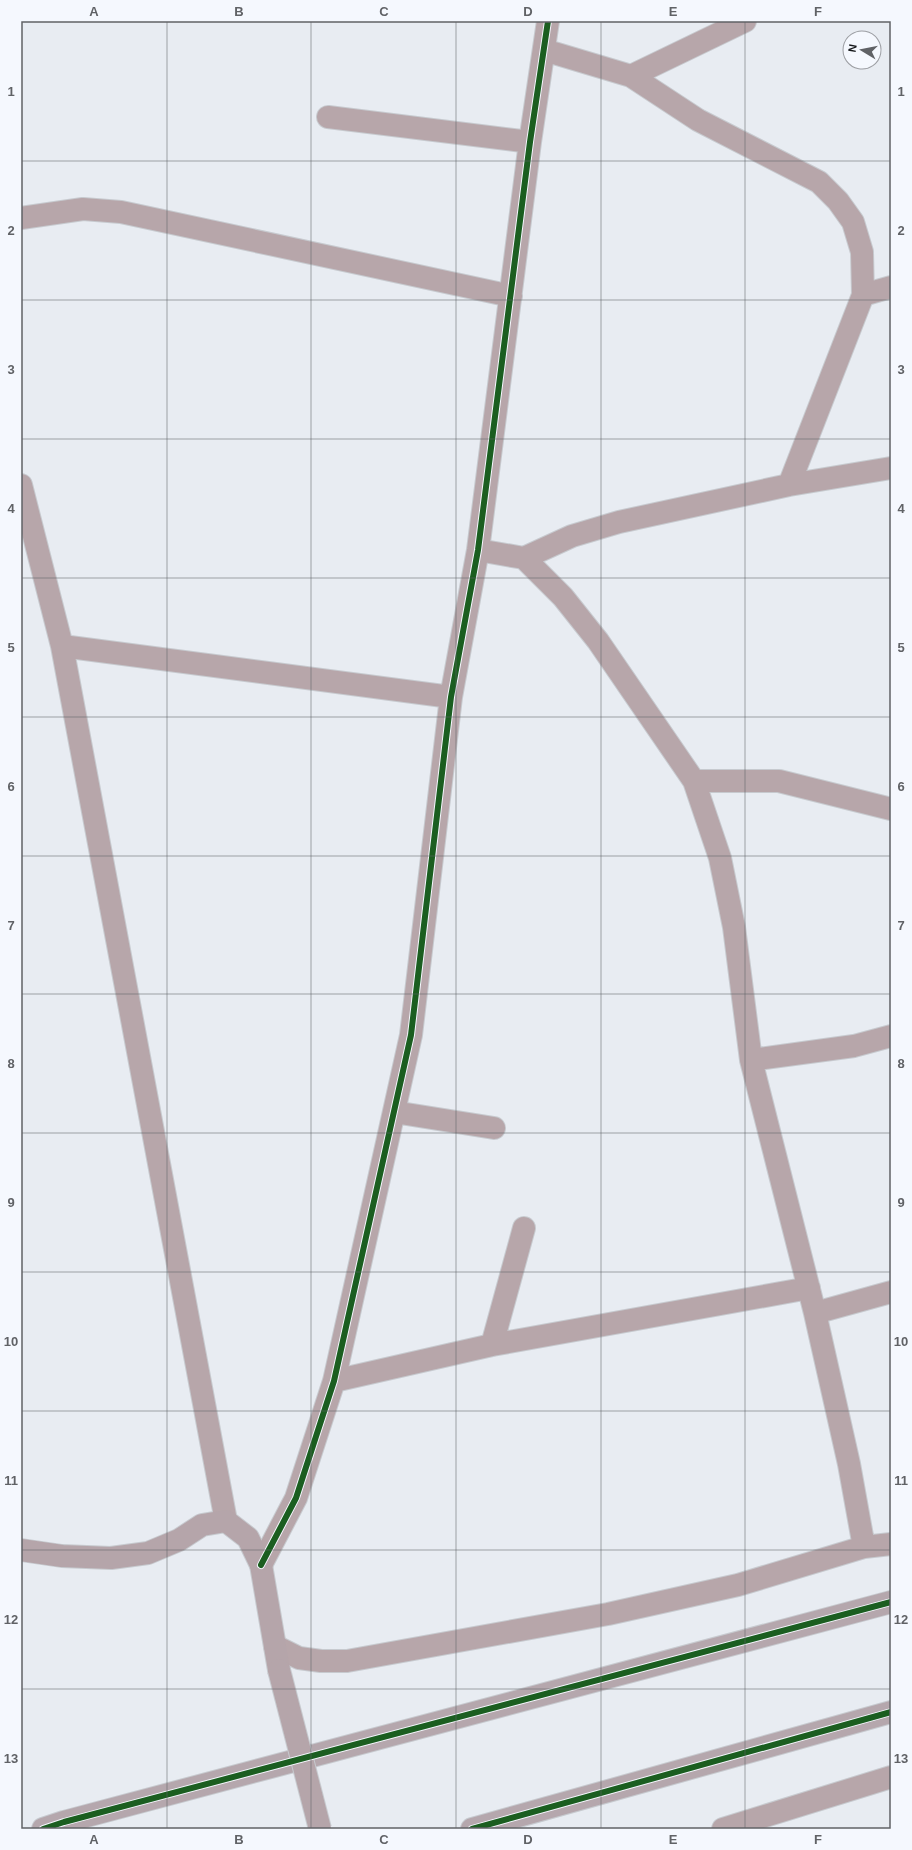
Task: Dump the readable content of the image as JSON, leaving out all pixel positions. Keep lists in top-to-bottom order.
{
  "north": "left",
  "grid": {
    "columns": [
      "A",
      "B",
      "C",
      "D",
      "E",
      "F"
    ],
    "rows": [
      "1",
      "2",
      "3",
      "4",
      "5",
      "6",
      "7",
      "8",
      "9",
      "10",
      "11",
      "12",
      "13"
    ]
  }
}
